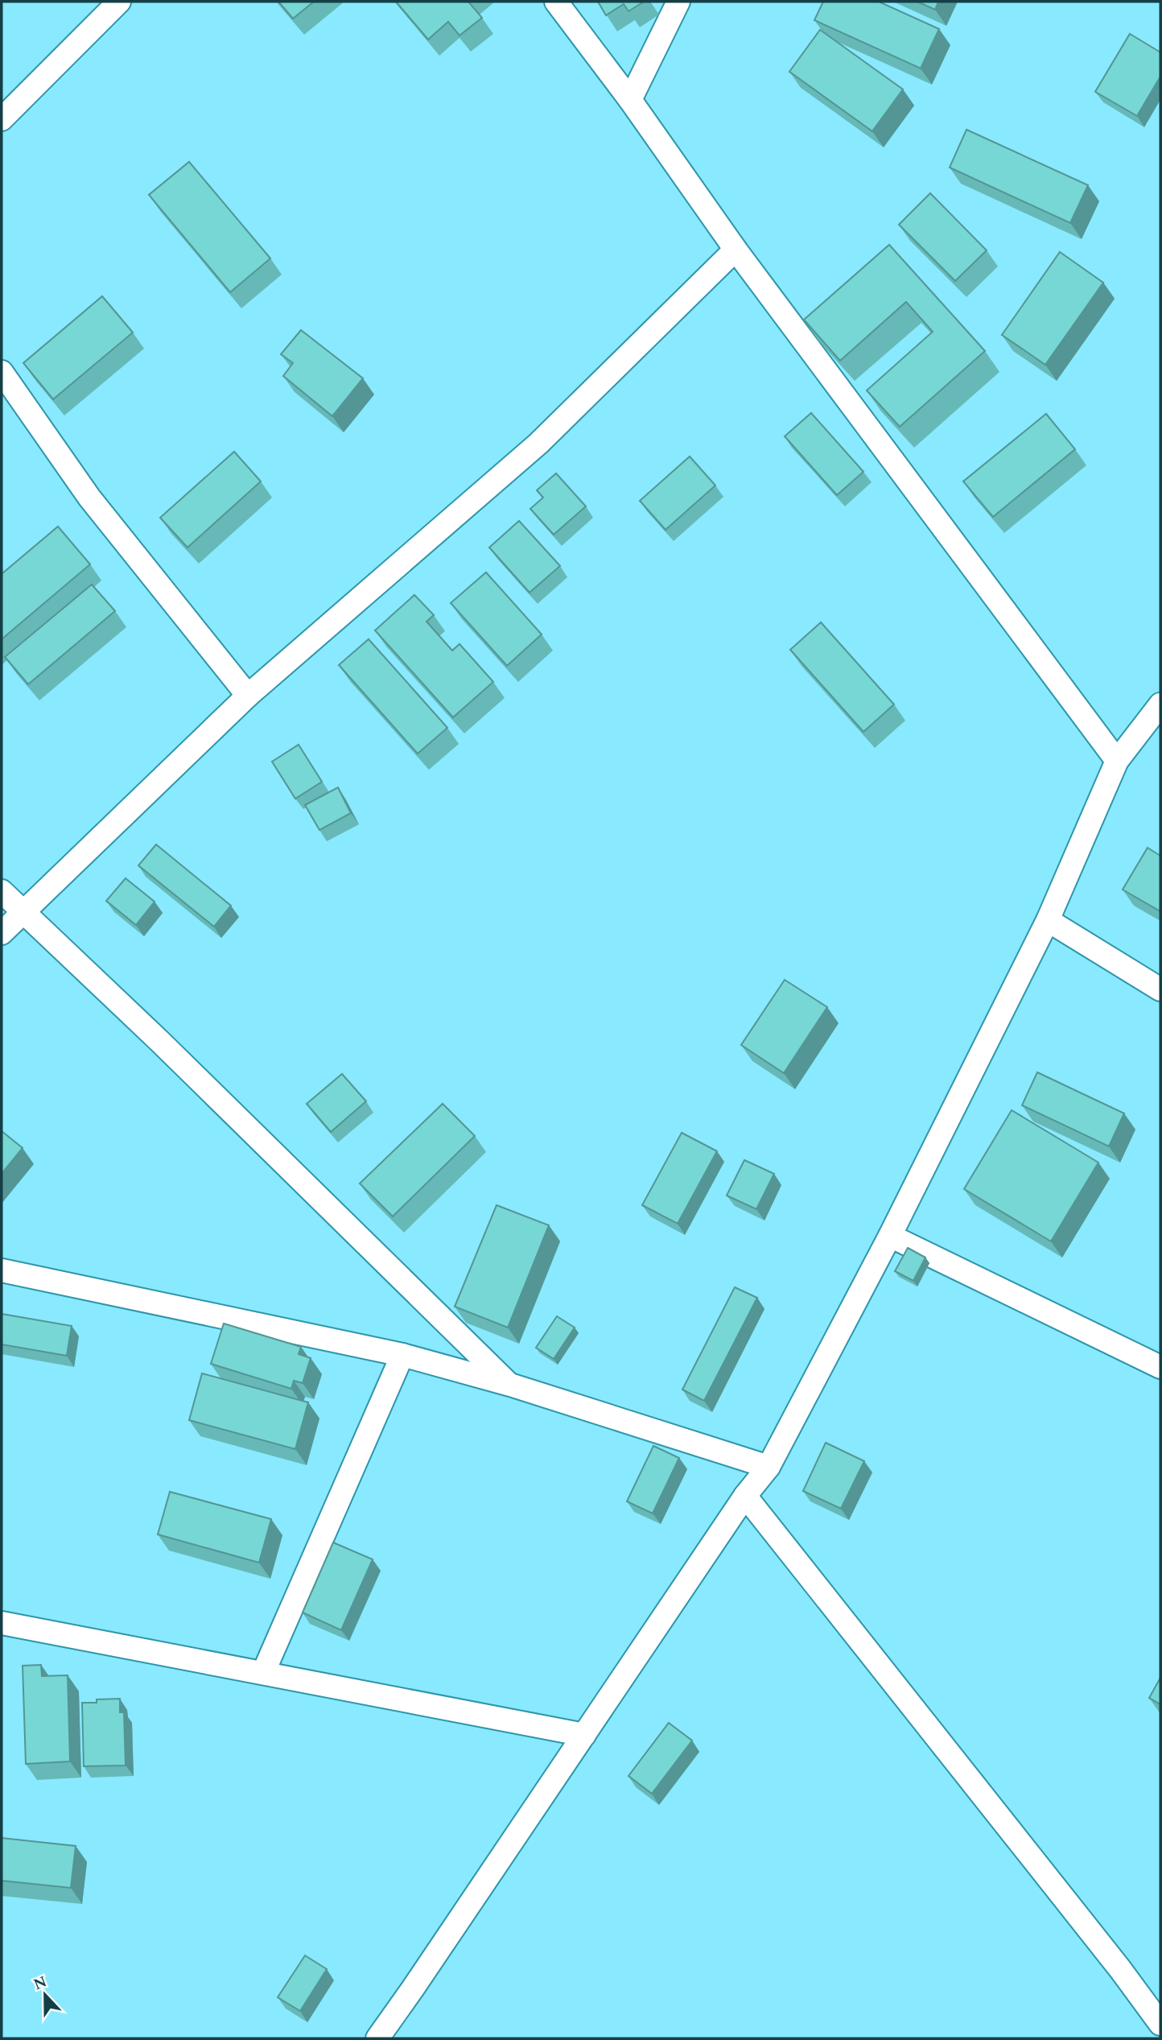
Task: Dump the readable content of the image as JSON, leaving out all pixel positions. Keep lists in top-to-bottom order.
{
  "north": "top"
}
